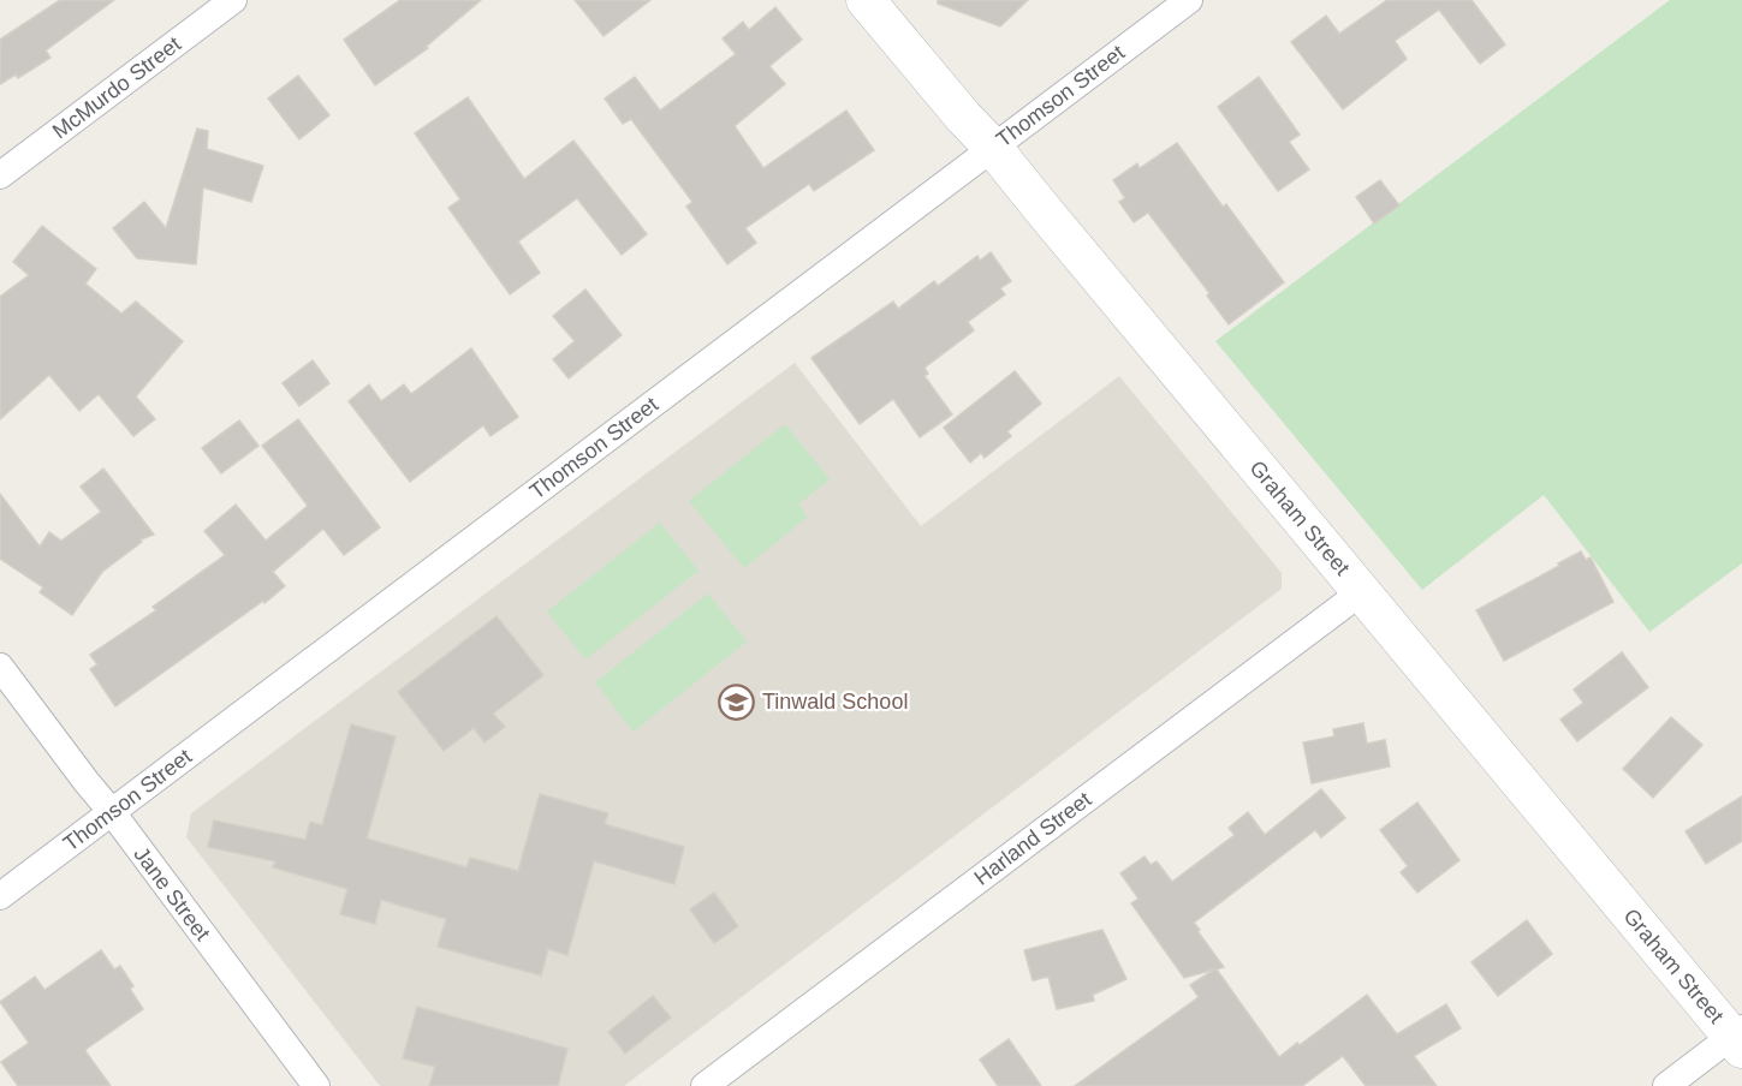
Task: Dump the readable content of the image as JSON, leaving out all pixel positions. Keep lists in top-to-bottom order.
{
  "streets": {
    "street": [
      "McMurdo Street",
      "Thomson Street",
      "Graham Street",
      "Harland Street",
      "Jane Street"
    ]
  },
  "crossings": [
    ["Thomson Street", "Graham Street"],
    ["Thomson Street", "Jane Street"],
    ["Graham Street", "Harland Street"]
  ],
  "places": {
    "school or university": ["Tinwald School"]
  }
}
